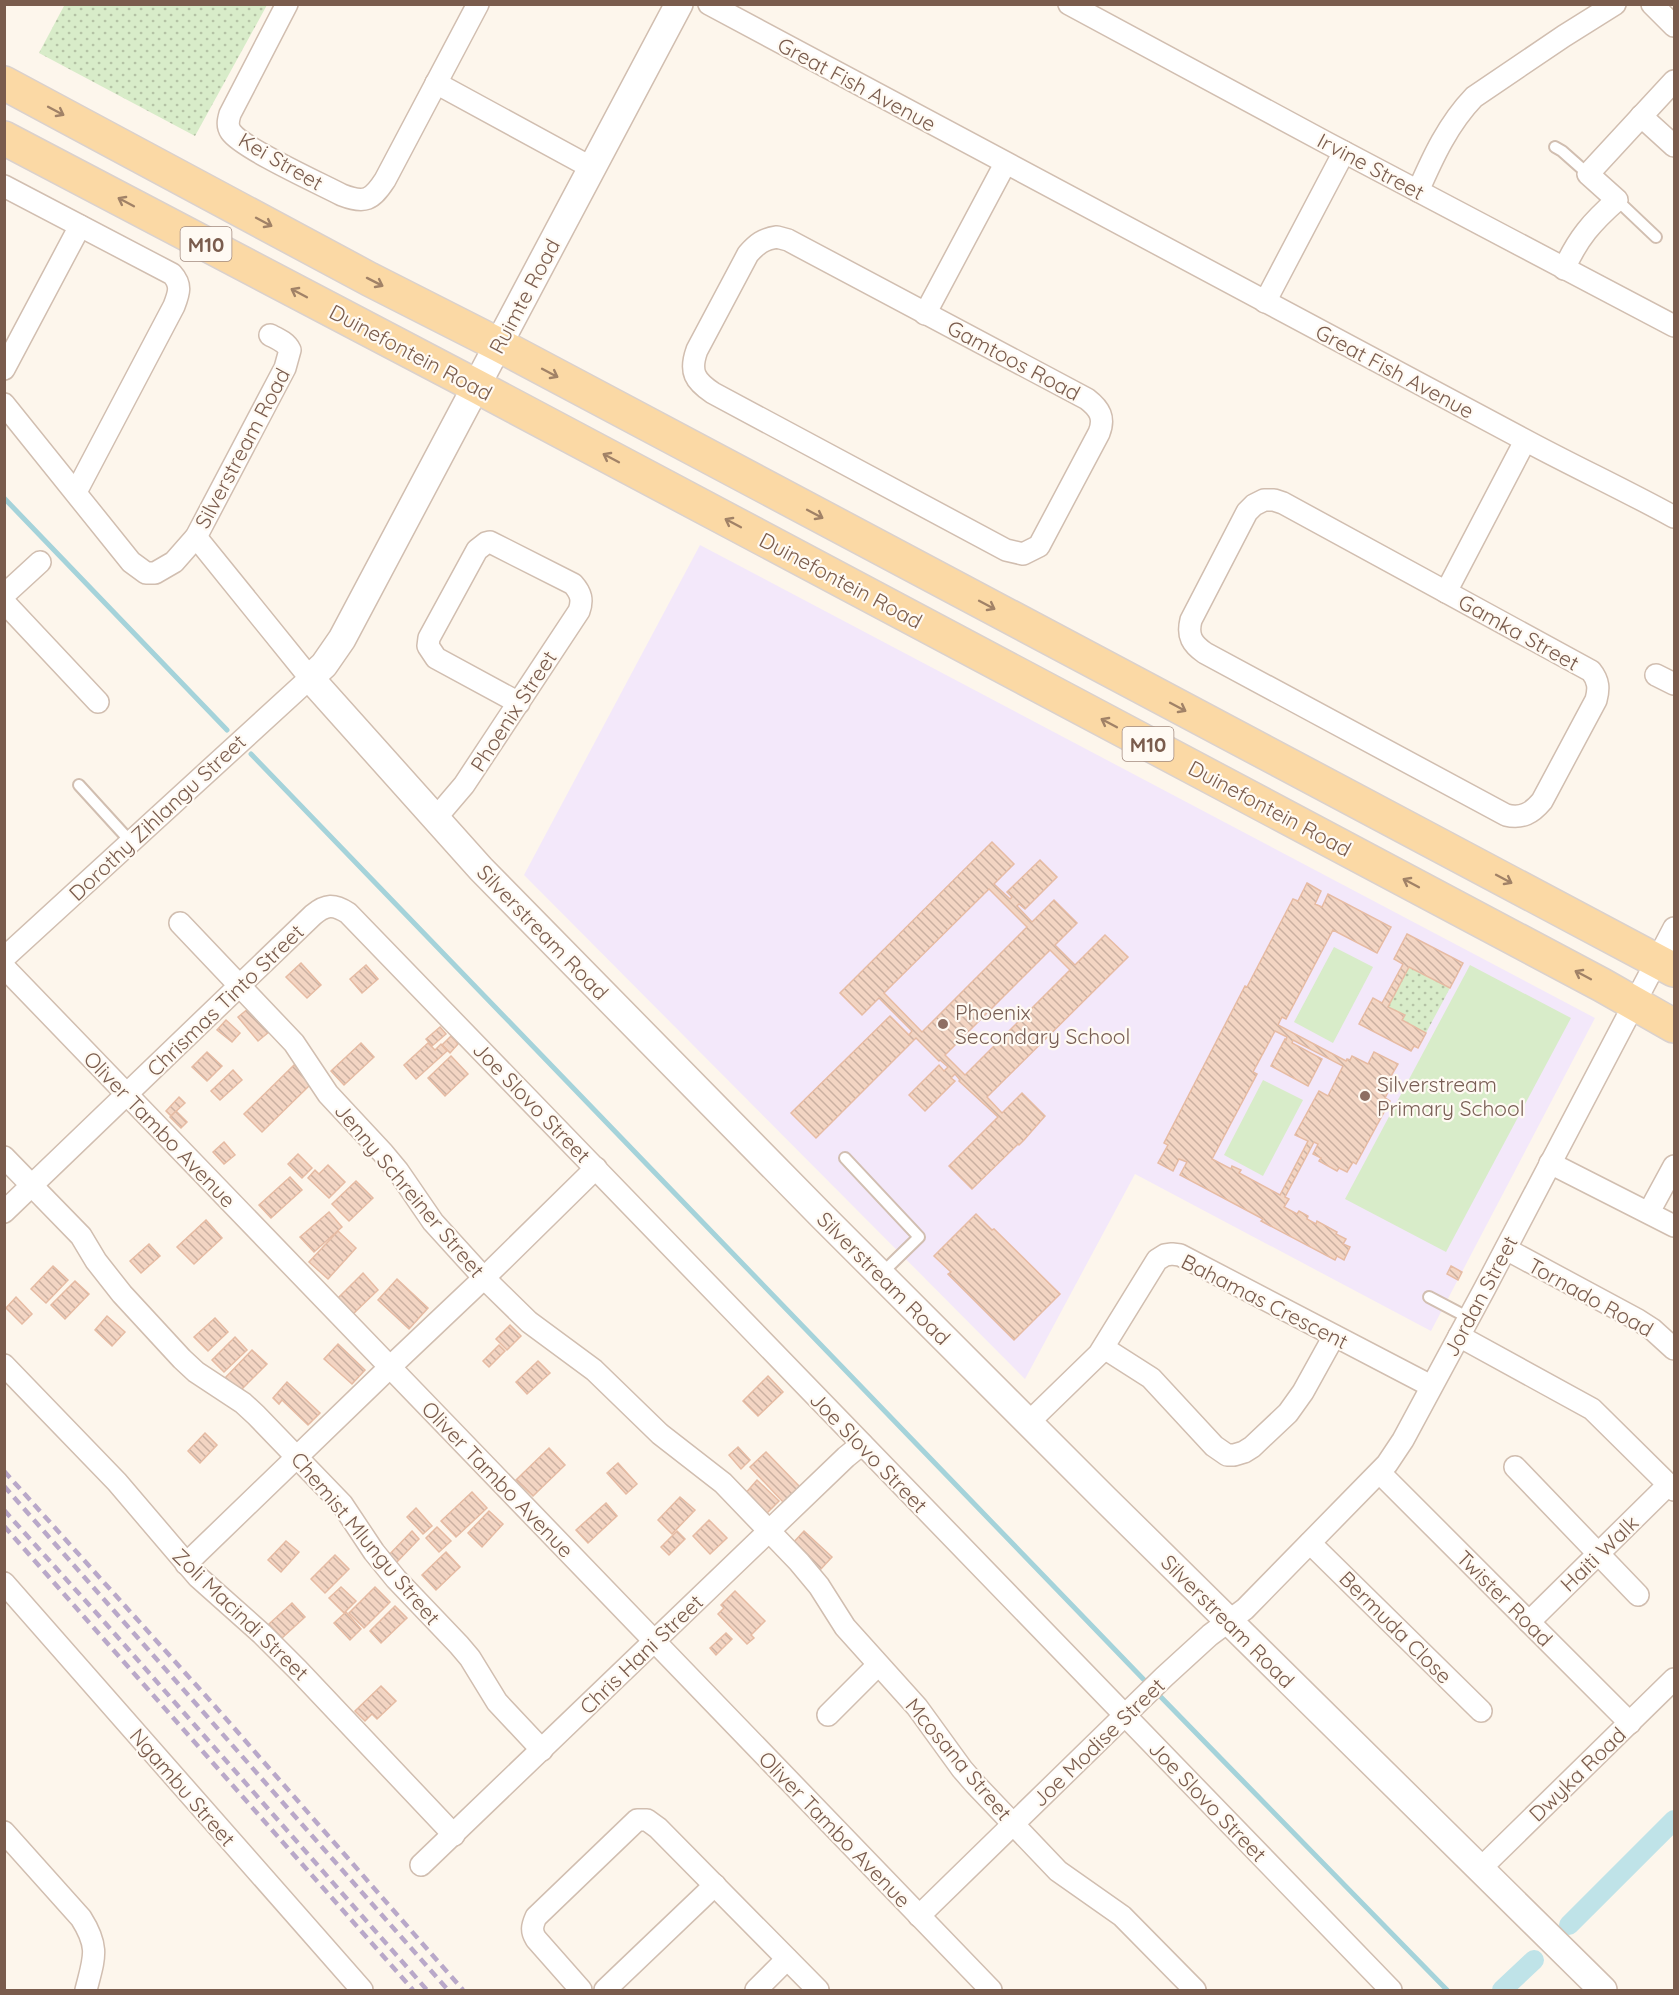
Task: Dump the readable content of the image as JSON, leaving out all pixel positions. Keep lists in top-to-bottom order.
{
  "streets": {
    "main road": ["M10", "Duinefontein Road"],
    "street": [
      "Great Fish Avenue",
      "Kei Street",
      "Irvine Street",
      "Ruimte Road",
      "Gamtoos Road",
      "Silverstream Road",
      "Gamka Street",
      "Phoenix Street",
      "Dorothy Zihlangu Street",
      "Chrismas Tinto Street",
      "Joe Slovo Street",
      "Oliver Tambo Avenue",
      "Jenny Schreiner Street",
      "Jordan Street",
      "Tornado Road",
      "Bahamas Crescent",
      "Chemist Mlungu Street",
      "Haiti Walk",
      "Twister Road",
      "Zoli Macindi Street",
      "Bermuda Close",
      "Chris Hani Street",
      "Joe Modise Street",
      "Mcosana Street",
      "Dwyka Road",
      "Ngambu Street"
    ]
  },
  "crossings": [
    ["M10", "Ruimte Road"],
    ["M10", "Jordan Street"],
    ["Ruimte Road", "Duinefontein Road"],
    ["Ruimte Road", "Silverstream Road"],
    ["Ruimte Road", "Dorothy Zihlangu Street"],
    ["Duinefontein Road", "Jordan Street"],
    ["Silverstream Road", "Phoenix Street"],
    ["Silverstream Road", "Dorothy Zihlangu Street"],
    ["Silverstream Road", "Jordan Street"],
    ["Silverstream Road", "Bahamas Crescent"],
    ["Silverstream Road", "Joe Modise Street"],
    ["Silverstream Road", "Dwyka Road"],
    ["Chrismas Tinto Street", "Joe Slovo Street"],
    ["Chrismas Tinto Street", "Oliver Tambo Avenue"],
    ["Chrismas Tinto Street", "Jenny Schreiner Street"],
    ["Chrismas Tinto Street", "Chemist Mlungu Street"],
    ["Joe Slovo Street", "Chris Hani Street"],
    ["Joe Slovo Street", "Joe Modise Street"],
    ["Oliver Tambo Avenue", "Chris Hani Street"],
    ["Oliver Tambo Avenue", "Joe Modise Street"],
    ["Jenny Schreiner Street", "Chris Hani Street"],
    ["Jenny Schreiner Street", "Mcosana Street"],
    ["Jordan Street", "Tornado Road"],
    ["Jordan Street", "Bahamas Crescent"],
    ["Jordan Street", "Twister Road"],
    ["Jordan Street", "Bermuda Close"],
    ["Jordan Street", "Joe Modise Street"],
    ["Chemist Mlungu Street", "Chris Hani Street"],
    ["Haiti Walk", "Twister Road"],
    ["Twister Road", "Dwyka Road"],
    ["Zoli Macindi Street", "Chris Hani Street"],
    ["Chris Hani Street", "Mcosana Street"],
    ["Joe Modise Street", "Mcosana Street"]
  ],
  "places": ["Phoenix Secondary School", "Silverstream Primary School"]
}
